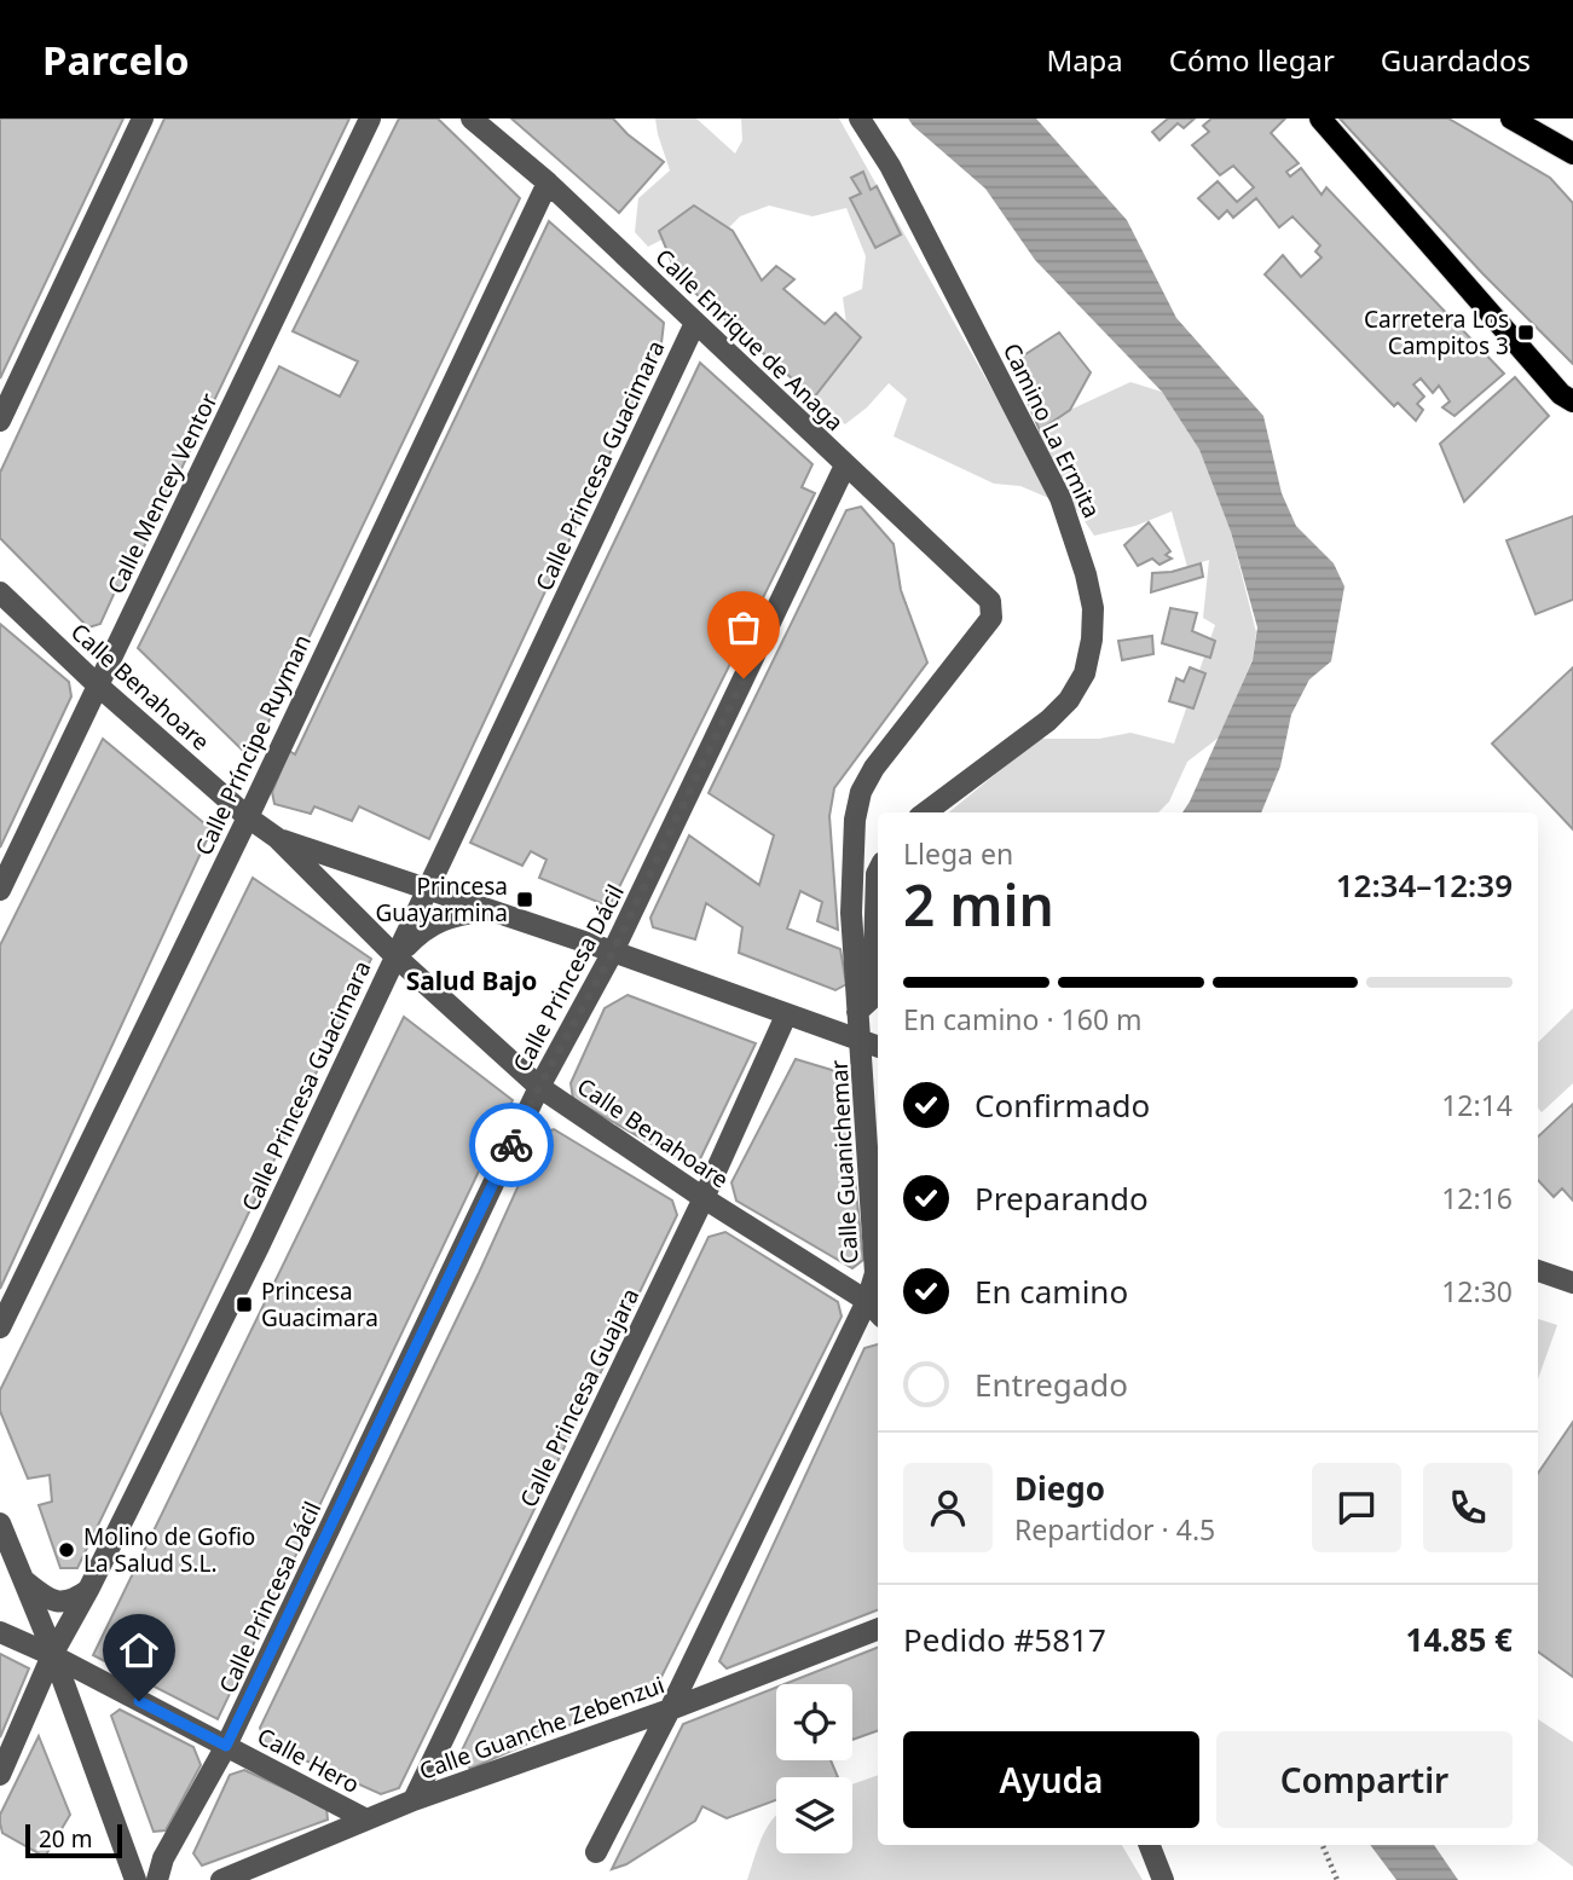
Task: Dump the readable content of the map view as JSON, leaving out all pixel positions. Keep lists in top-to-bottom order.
{
  "streets": {
    "street": [
      "Calle Enrique de Anaga",
      "Camino La Ermita",
      "Calle Princesa Guacimara",
      "Calle Mencey Ventor",
      "Calle Benahoare",
      "Calle Príncipe Ruyman",
      "Calle Princesa Dácil",
      "Calle Guanichemar",
      "Calle Princesa Guajara",
      "Calle Guanche Zebenzui",
      "Calle Hero"
    ]
  },
  "crossings": [
    ["Calle Enrique de Anaga", "Calle Princesa Guacimara"],
    ["Calle Enrique de Anaga", "Calle Príncipe Ruyman"],
    ["Calle Enrique de Anaga", "Calle Princesa Dácil"],
    ["Calle Enrique de Anaga", "Calle Guanichemar"],
    ["Calle Princesa Guacimara", "Calle Benahoare"],
    ["Calle Princesa Guacimara", "Calle Hero"],
    ["Calle Mencey Ventor", "Calle Benahoare"],
    ["Calle Benahoare", "Calle Príncipe Ruyman"],
    ["Calle Benahoare", "Calle Princesa Dácil"],
    ["Calle Benahoare", "Calle Guanichemar"],
    ["Calle Benahoare", "Calle Princesa Guajara"],
    ["Calle Princesa Dácil", "Calle Hero"],
    ["Calle Guanichemar", "Calle Guanche Zebenzui"],
    ["Calle Princesa Guajara", "Calle Guanche Zebenzui"],
    ["Calle Guanche Zebenzui", "Calle Hero"]
  ],
  "districts": ["Salud Bajo"],
  "places": {
    "transit": ["Carretera Los Campitos 3", "Princesa Guayarmina", "Princesa Guacimara"],
    "other": ["Molino de Gofio La Salud S.L."]
  },
  "scale_bar": "20 m",
  "page": {
    "header": "Parcelo",
    "nav": ["Mapa", "Cómo llegar", "Guardados"],
    "heading": ["2 min", "Llega en", "12:34–12:39"],
    "panel": [
      "Diego",
      "Repartidor · 4.5",
      "Pedido #5817",
      "14.85 €"
    ],
    "bar": "En camino · 160 m",
    "list": [
      ["Confirmado", "12:14"],
      ["Preparando", "12:16"],
      ["En camino", "12:30"],
      "Entregado"
    ],
    "buttons": ["Ayuda", "Compartir"],
    "scale": "20 m"
  }
}
